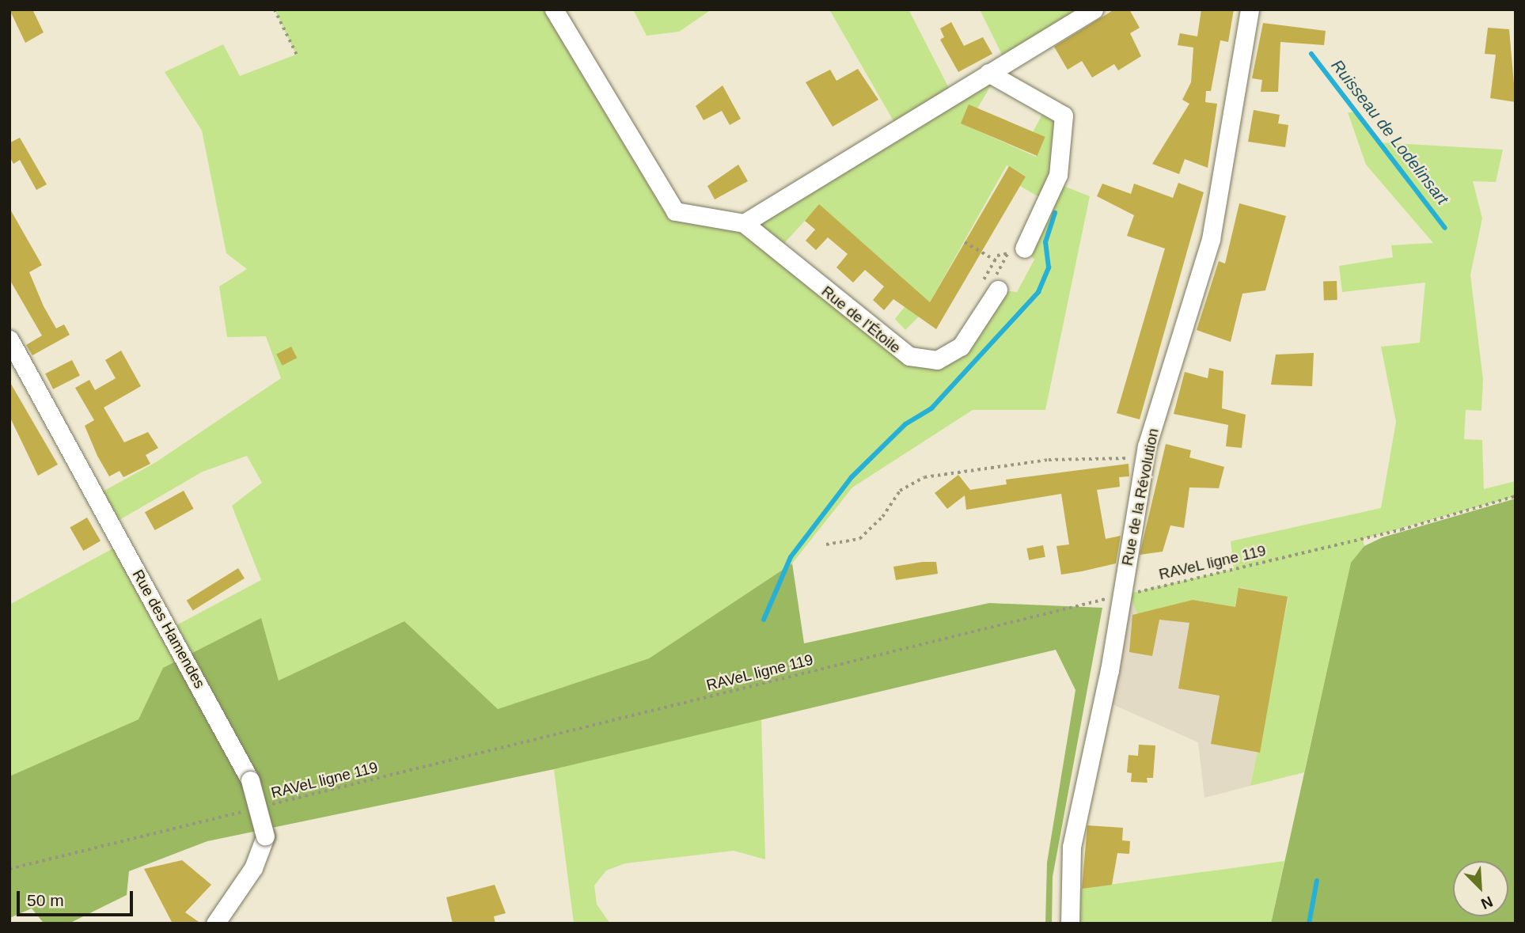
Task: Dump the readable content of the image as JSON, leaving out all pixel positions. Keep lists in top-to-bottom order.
{
  "streets": {
    "street": ["Rue de l'Étoile", "Rue de la Révolution", "Rue des Hamendes"],
    "path": ["RAVeL ligne 119"]
  },
  "crossings": [
    ["Rue de la Révolution", "RAVeL ligne 119"]
  ],
  "water": ["Ruisseau de Lodelinsart"],
  "scale_bar": "50 m",
  "north": "bottom right"
}
